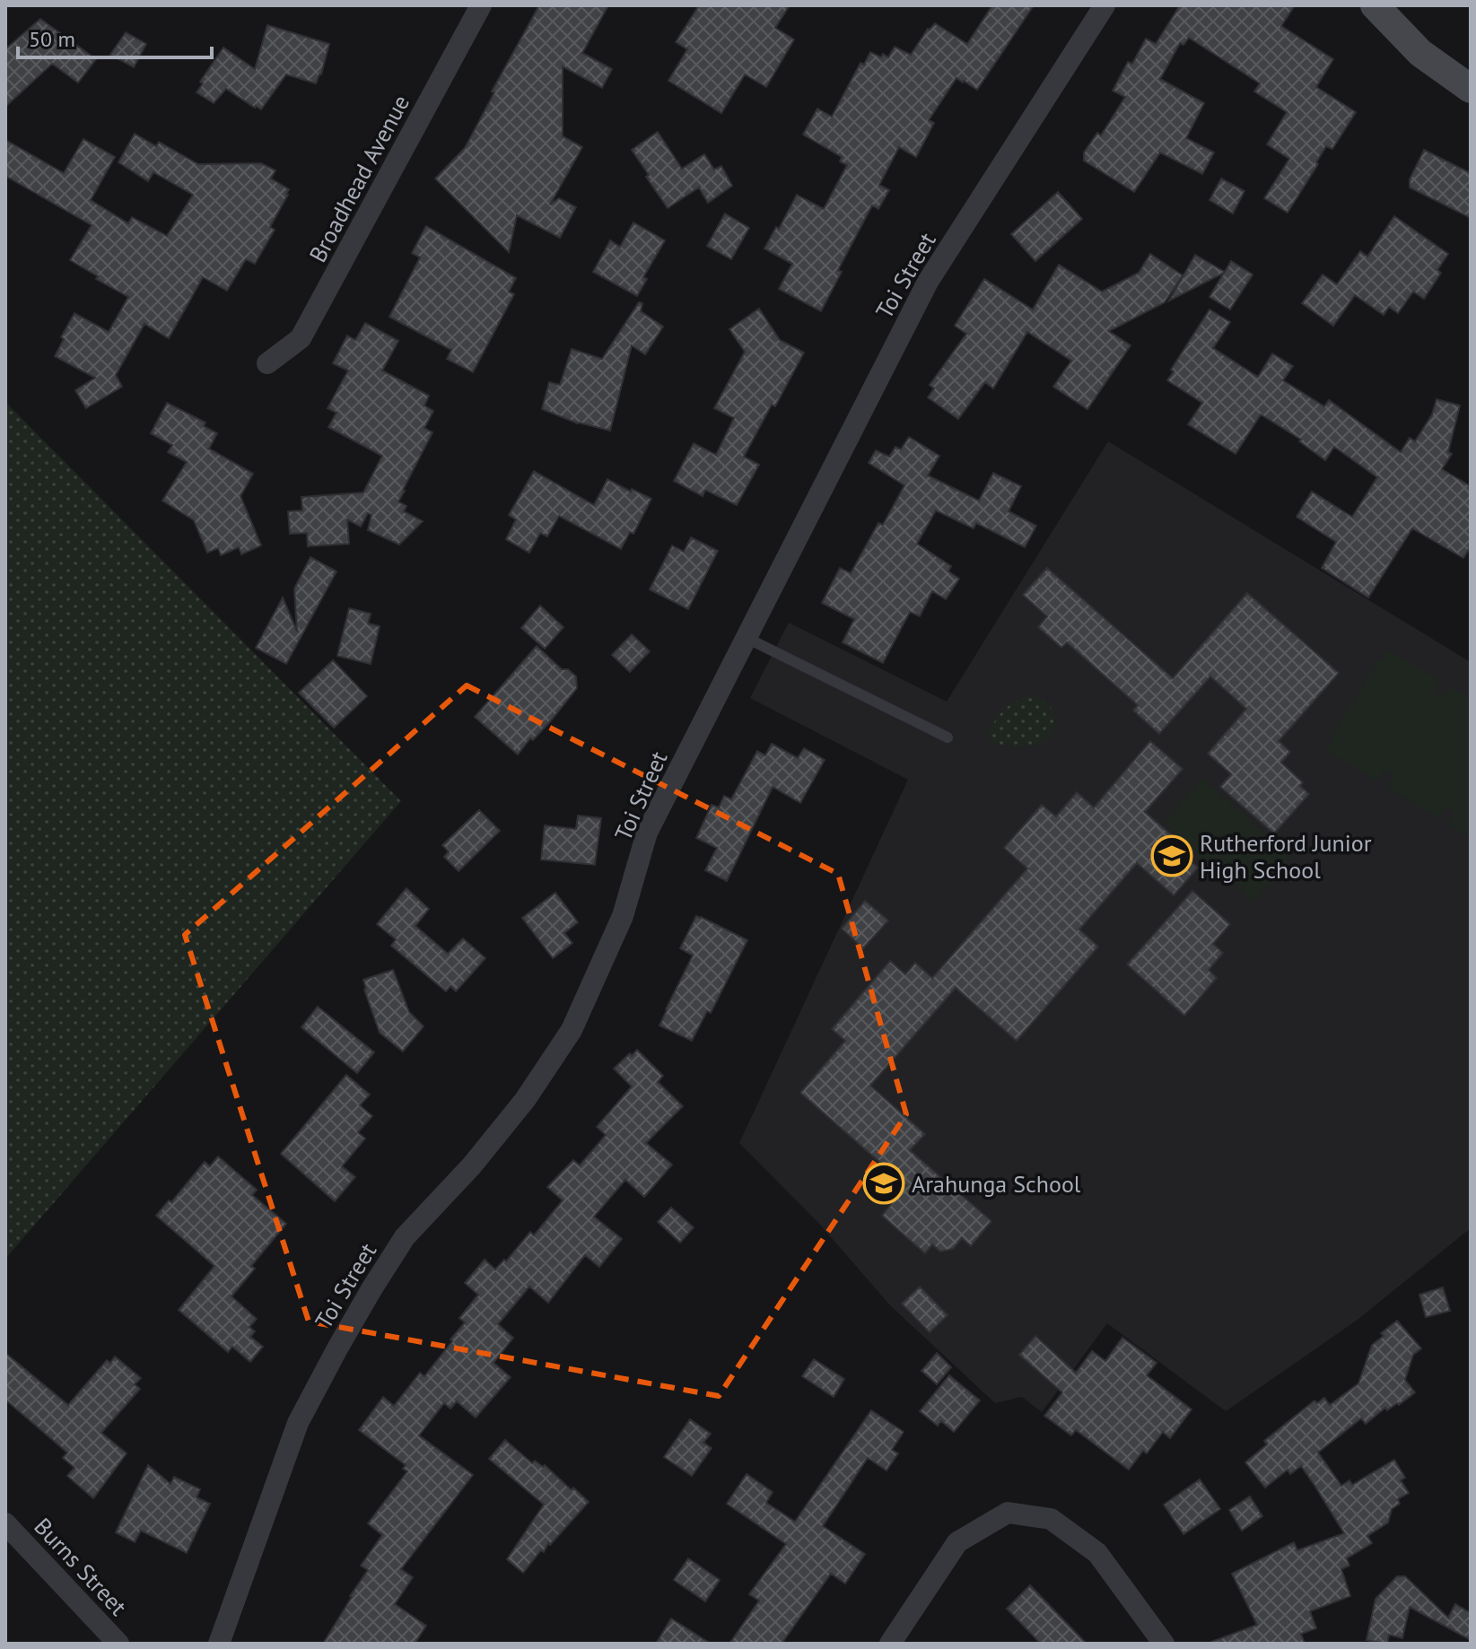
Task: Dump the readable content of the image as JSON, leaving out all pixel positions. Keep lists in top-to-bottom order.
{
  "streets": {
    "street": ["Broadhead Avenue", "Toi Street", "Burns Street"]
  },
  "places": {
    "school or university": ["Rutherford Junior High School", "Arahunga School"]
  },
  "scale_bar": "50 m"
}
